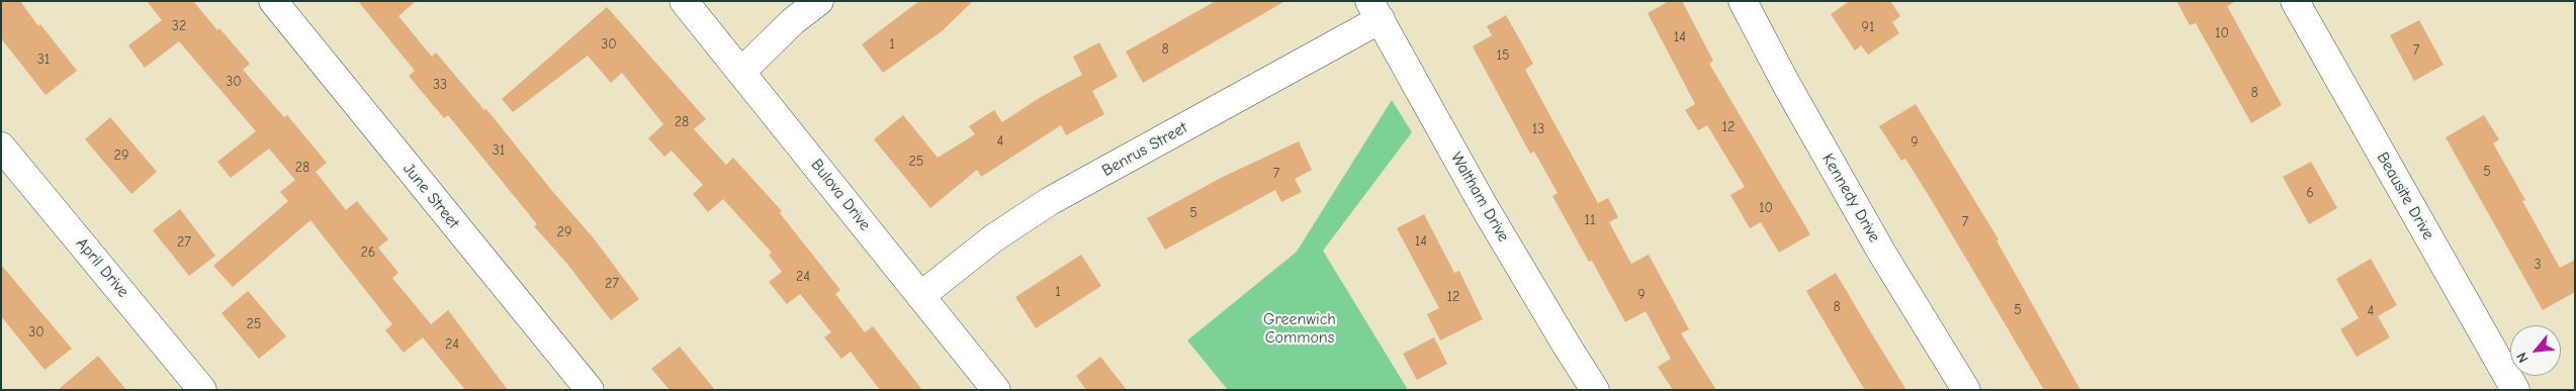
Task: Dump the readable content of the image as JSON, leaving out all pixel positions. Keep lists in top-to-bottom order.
{
  "streets": {
    "street": [
      "Benrus Street",
      "Bulova Drive",
      "June Street",
      "Beausite Drive",
      "Waltham Drive",
      "Kennedy Drive",
      "April Drive"
    ]
  },
  "crossings": [
    ["Benrus Street", "Bulova Drive"],
    ["Benrus Street", "Waltham Drive"]
  ],
  "parks": ["Greenwich Commons"],
  "house_numbers": [
    "32",
    "91",
    "10",
    "14",
    "30",
    "1",
    "8",
    "7",
    "15",
    "31",
    "30",
    "33",
    "8",
    "28",
    "12",
    "13",
    "4",
    "9",
    "31",
    "29",
    "25",
    "28",
    "5",
    "7",
    "6",
    "10",
    "5",
    "11",
    "7",
    "29",
    "14",
    "27",
    "26",
    "3",
    "24",
    "27",
    "1",
    "9",
    "12",
    "8",
    "5",
    "4",
    "25",
    "30",
    "24"
  ],
  "north": "bottom left"
}
